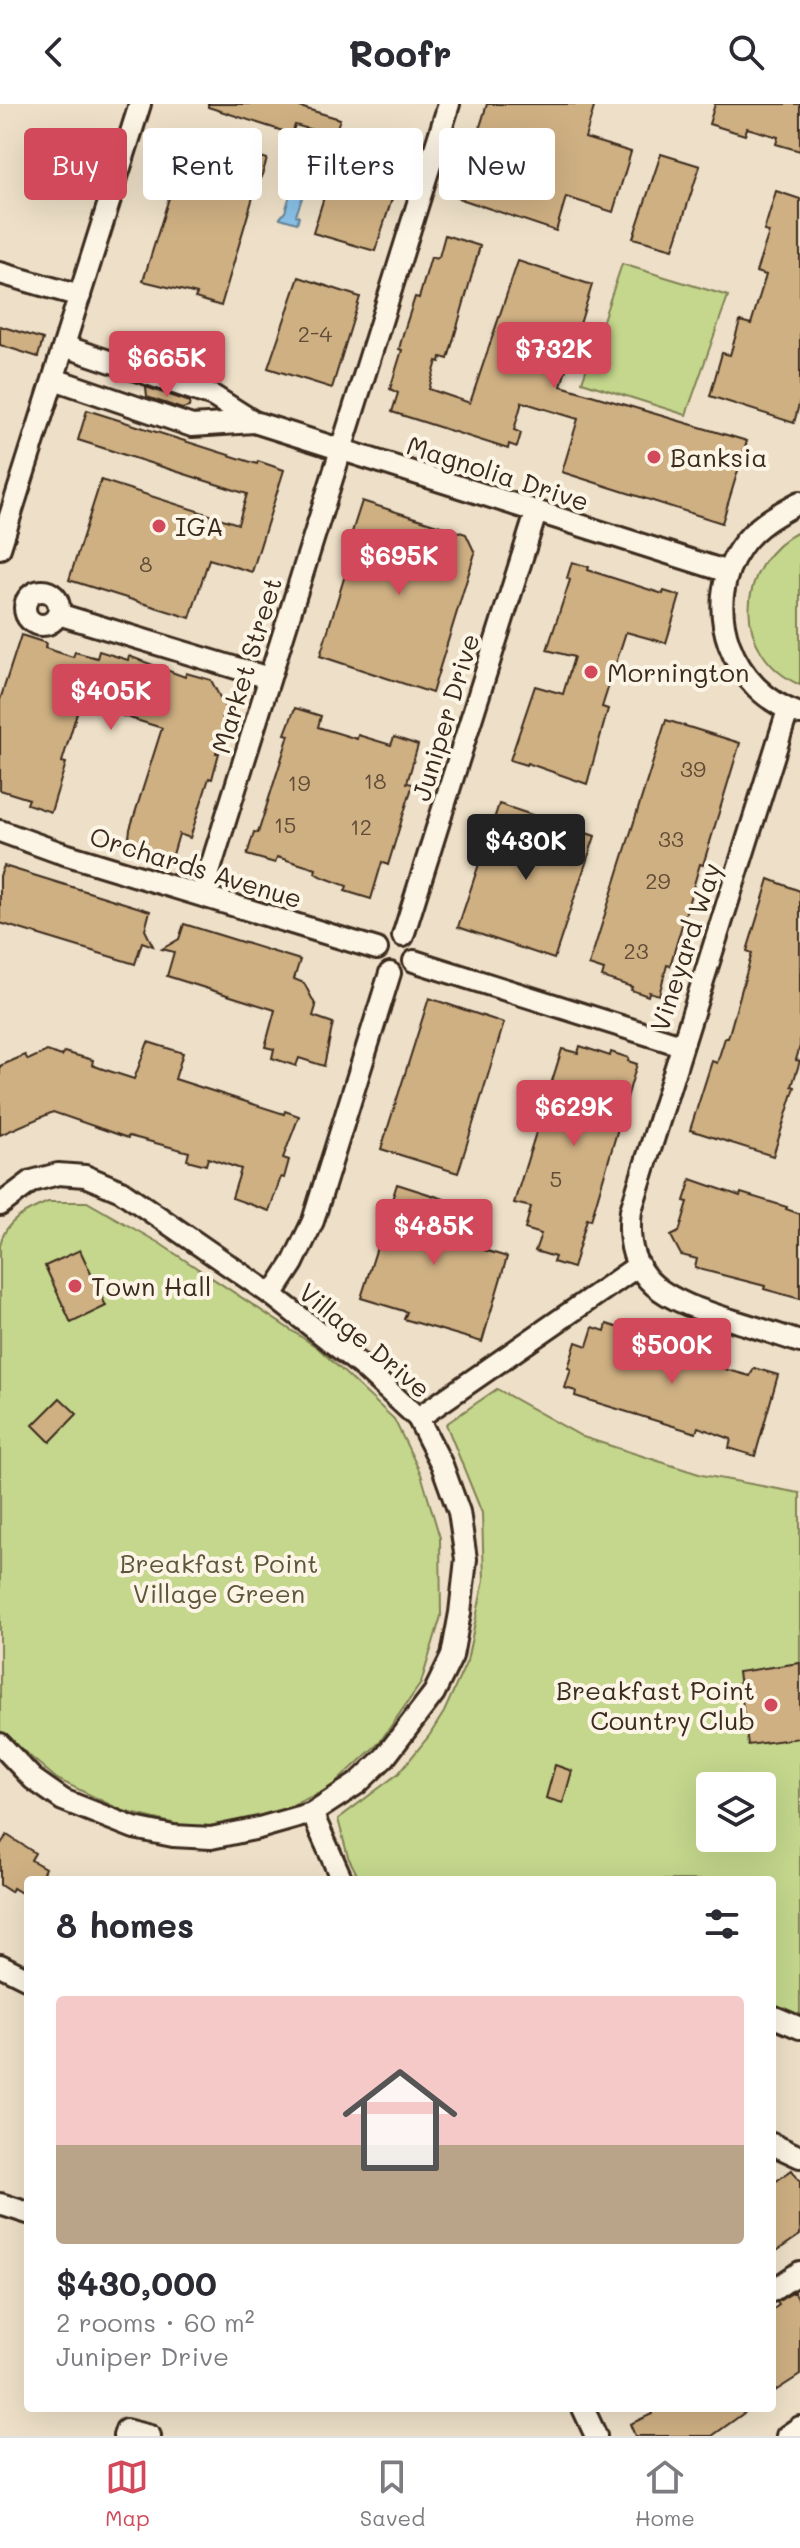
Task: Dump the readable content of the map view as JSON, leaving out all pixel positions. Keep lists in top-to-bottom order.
{
  "streets": {
    "street": [
      "Magnolia Drive",
      "Market Street",
      "Juniper Drive",
      "Orchards Avenue",
      "Vineyard Way",
      "Village Drive"
    ]
  },
  "crossings": [
    ["Magnolia Drive", "Market Street"],
    ["Magnolia Drive", "Juniper Drive"],
    ["Market Street", "Orchards Avenue"],
    ["Juniper Drive", "Orchards Avenue"]
  ],
  "parks": ["Breakfast Point Village Green"],
  "places": [
    "Banksia",
    "IGA",
    "Mornington",
    "Town Hall",
    "Breakfast Point Country Club"
  ],
  "house_numbers": [
    "2-4",
    "8",
    "39",
    "18",
    "19",
    "15",
    "12",
    "33",
    "29",
    "23",
    "5"
  ],
  "page": {
    "header": "Roofr",
    "chip": [
      "Buy",
      "Rent",
      "Filters",
      "New"
    ],
    "price": [
      "$732K",
      "$665K",
      "$695K",
      "$405K",
      "$430K",
      "$629K",
      "$485K",
      "$500K"
    ],
    "heading": "8 homes",
    "list": [
      {
        "name": "$430,000",
        "note": "2 rooms · 60 m² · Juniper Drive"
      }
    ],
    "tabs": ["Map", "Saved", "Home"]
  }
}
